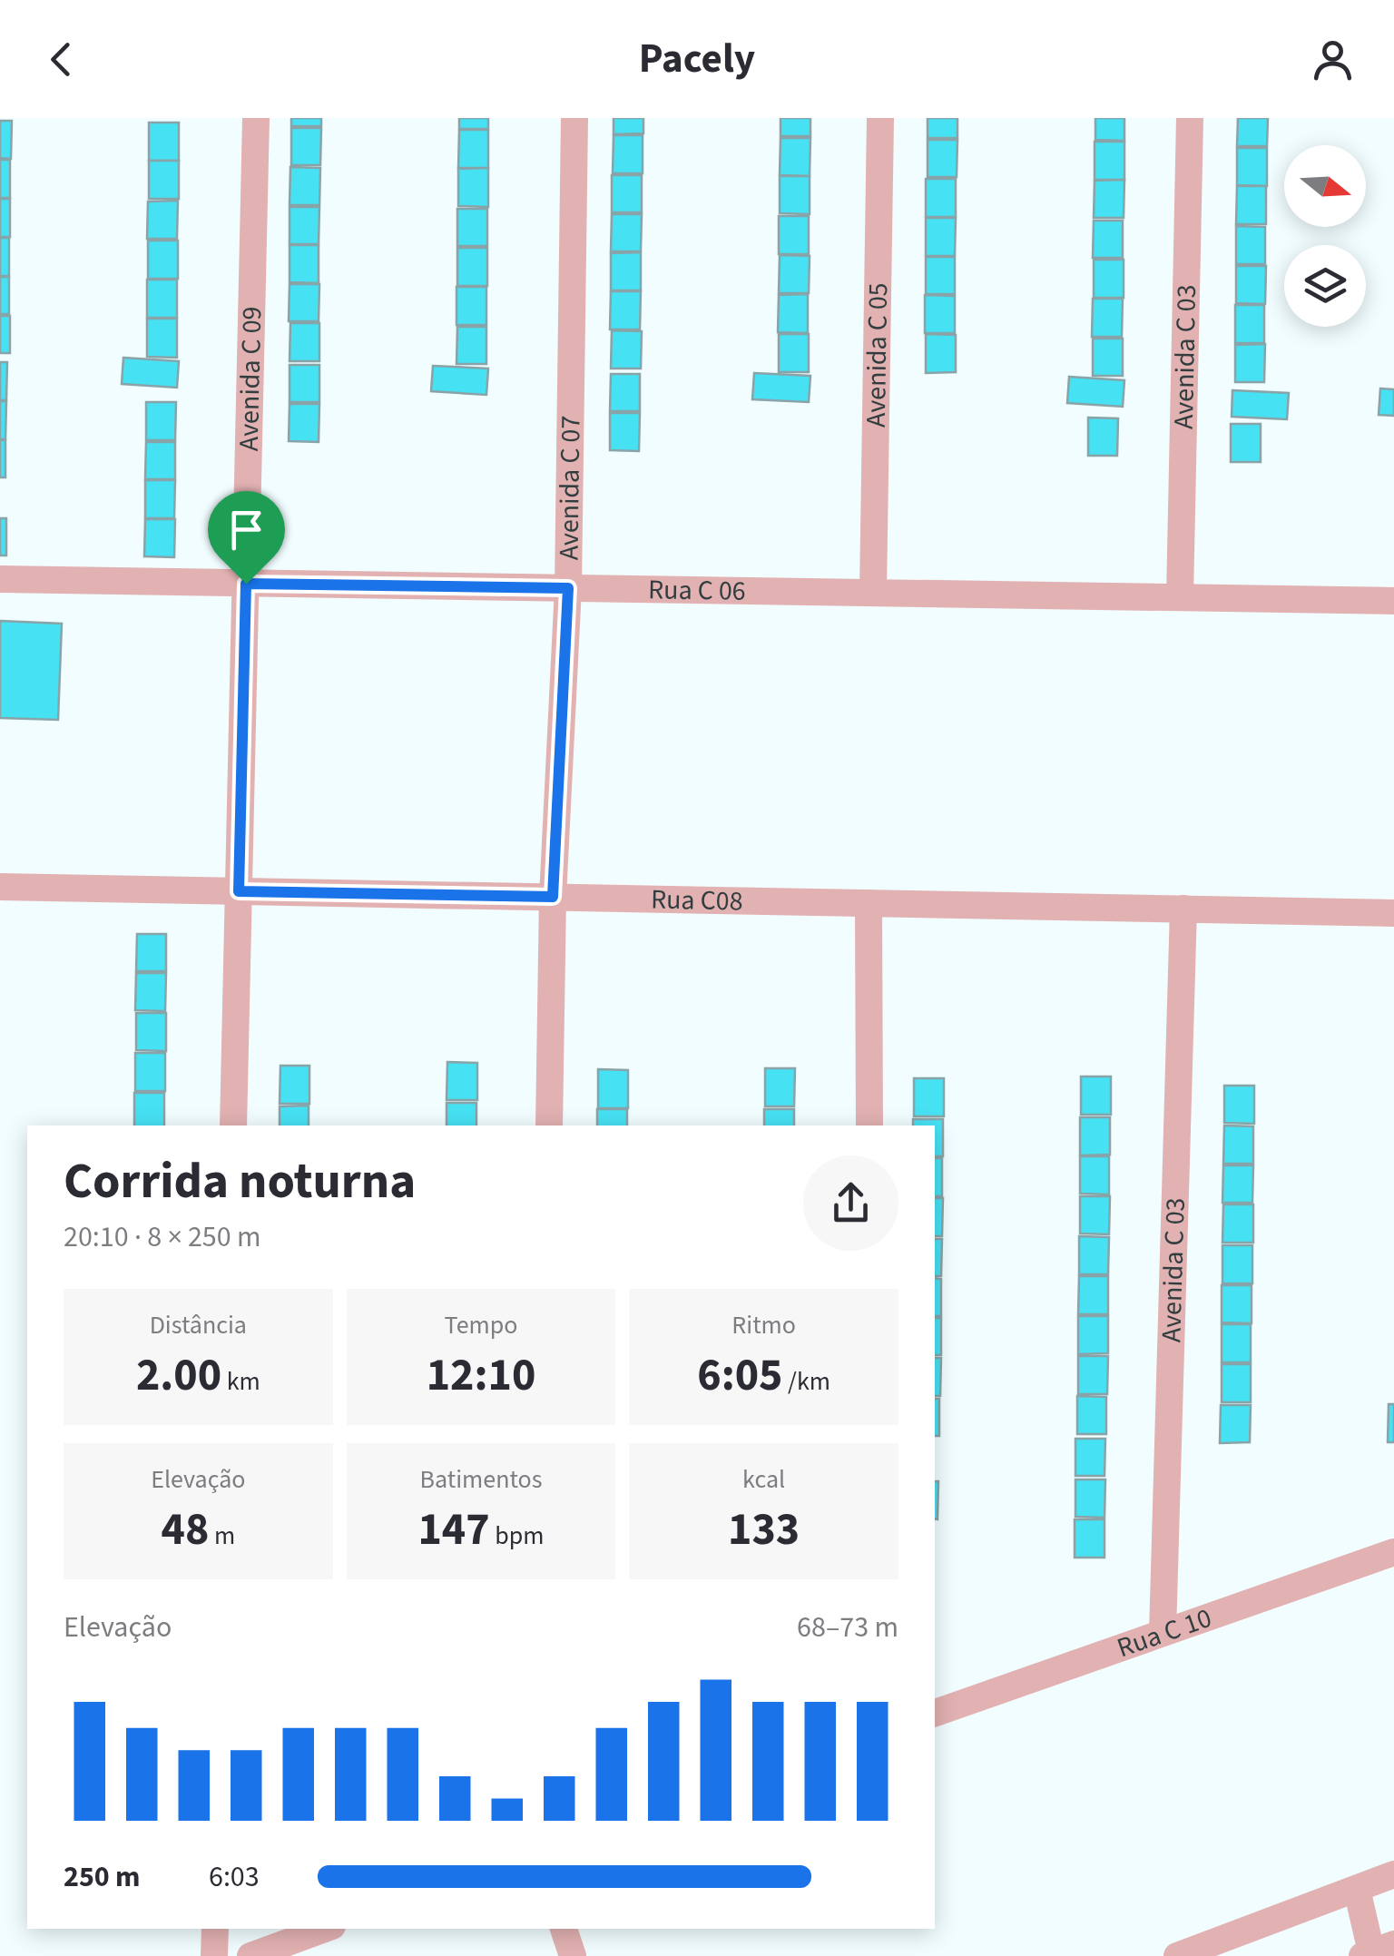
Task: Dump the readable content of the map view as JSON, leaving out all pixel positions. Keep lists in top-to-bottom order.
{
  "streets": {
    "street": [
      "Avenida C 05",
      "Avenida C 03",
      "Avenida C 09",
      "Avenida C 07",
      "Rua C 06",
      "Rua C08",
      "Rua C 10"
    ]
  },
  "crossings": [
    ["Avenida C 05", "Rua C 06"],
    ["Avenida C 03", "Rua C 06"],
    ["Avenida C 03", "Rua C08"],
    ["Avenida C 03", "Rua C 10"],
    ["Avenida C 09", "Rua C 06"],
    ["Avenida C 09", "Rua C08"],
    ["Avenida C 07", "Rua C 06"],
    ["Avenida C 07", "Rua C08"]
  ],
  "north": "right",
  "page": {
    "header": "Pacely",
    "heading": ["Corrida noturna", "20:10 · 8 × 250 m"],
    "stats": [
      ["Distância", "2.00 km"],
      ["Tempo", "12:10"],
      ["Ritmo", "6:05 /km"],
      ["Elevação", "48 m"],
      ["Batimentos", "147 bpm"],
      ["kcal", "133"]
    ],
    "chart": ["Elevação", "68–73 m"],
    "list": [
      {
        "name": "250 m",
        "note": "6:03"
      }
    ]
  }
}
